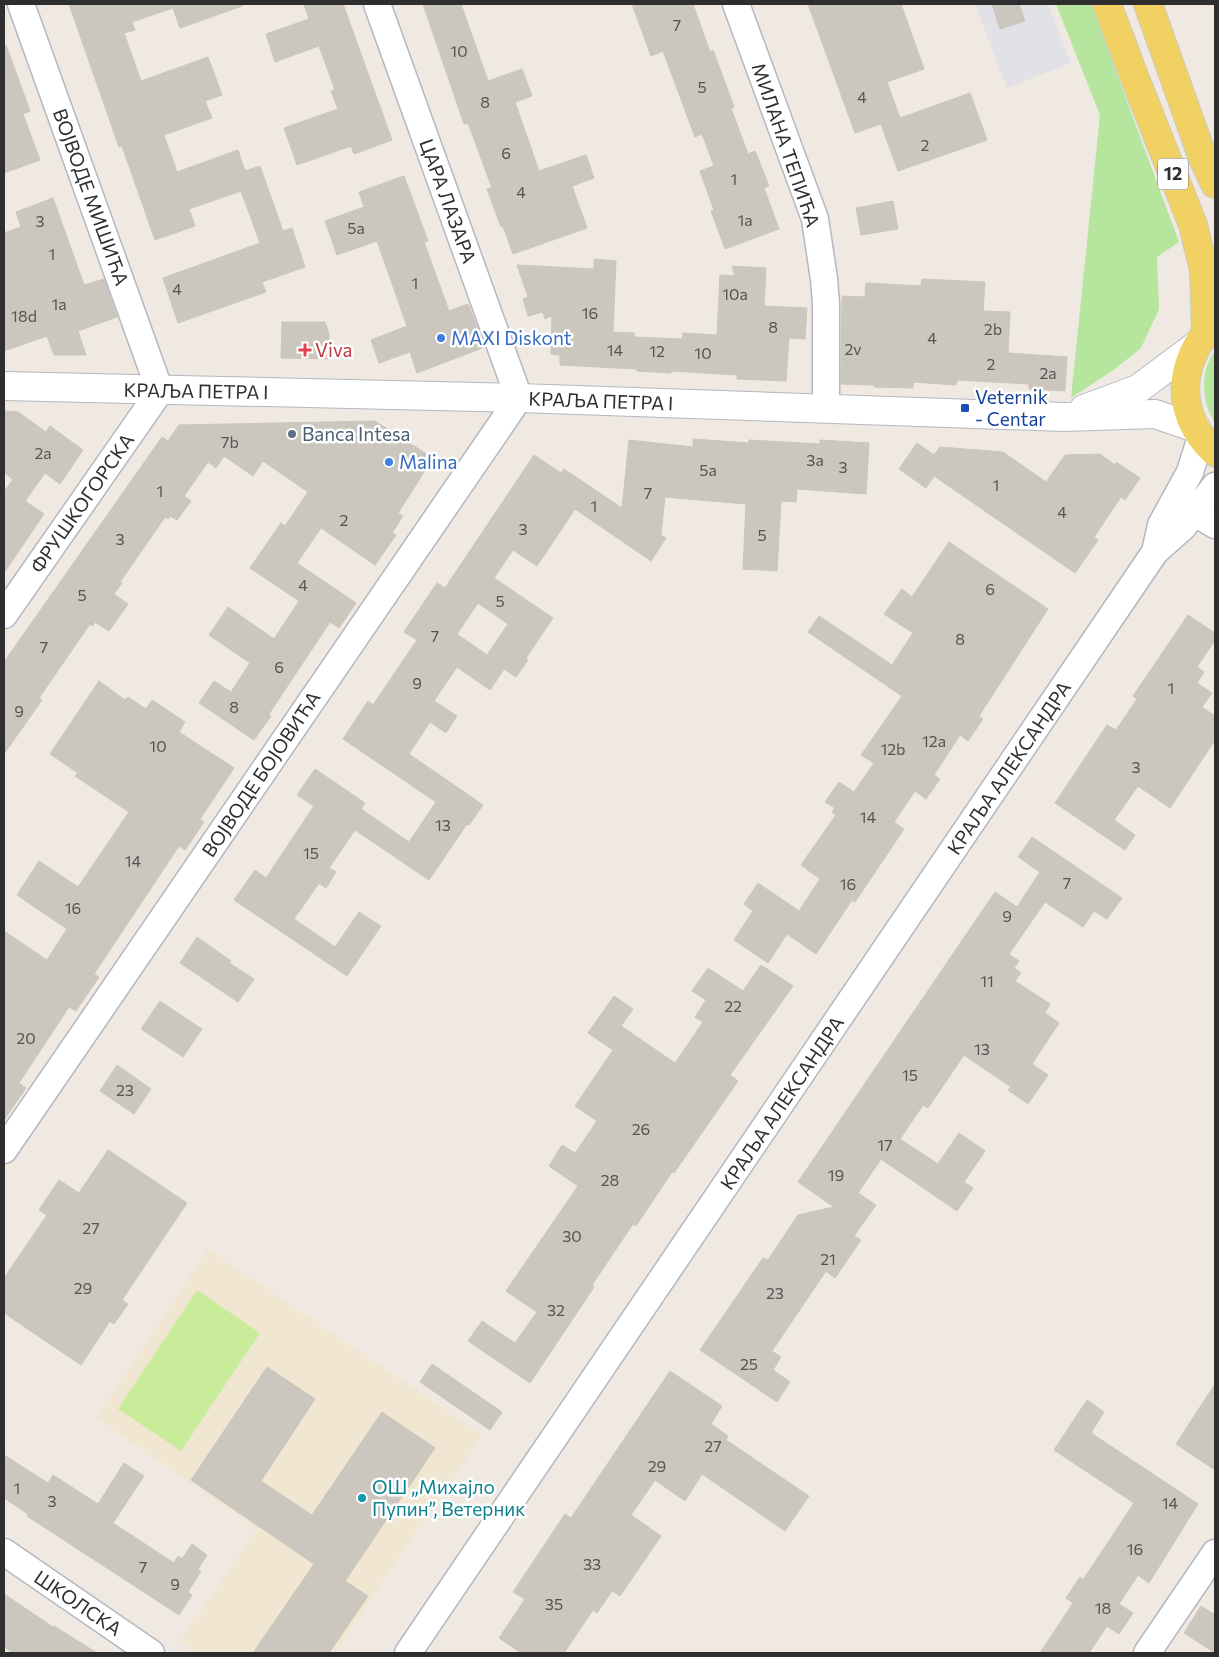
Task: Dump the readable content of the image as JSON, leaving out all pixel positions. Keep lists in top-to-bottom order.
{
  "streets": {
    "main road": ["12"],
    "street": [
      "МИЛАНА ТЕПИЋА",
      "ВОЈВОДЕ МИШИЋА",
      "ЦАРА ЛАЗАРА",
      "КРАЉА ПЕТРА I",
      "ФРУШКОГОРСКА",
      "КРАЉА АЛЕКСАНДРА",
      "ВОЈВОДЕ БОЈОВИЋА",
      "ШКОЛСКА"
    ]
  },
  "crossings": [
    ["МИЛАНА ТЕПИЋА", "КРАЉА ПЕТРА I"],
    ["12", "КРАЉА ПЕТРА I"],
    ["ВОЈВОДЕ МИШИЋА", "КРАЉА ПЕТРА I"],
    ["ВОЈВОДЕ МИШИЋА", "ФРУШКОГОРСКА"],
    ["ЦАРА ЛАЗАРА", "КРАЉА ПЕТРА I"],
    ["ЦАРА ЛАЗАРА", "ВОЈВОДЕ БОЈОВИЋА"],
    ["КРАЉА ПЕТРА I", "ФРУШКОГОРСКА"],
    ["КРАЉА ПЕТРА I", "ВОЈВОДЕ БОЈОВИЋА"]
  ],
  "places": {
    "other": [
      "MAXI Diskont",
      "Banca Intesa",
      "Malina",
      "ОШ „Михајло Пупин”, Ветерник"
    ],
    "health": ["Viva"],
    "transit": ["Veternik - Centar"]
  },
  "house_numbers": [
    "7",
    "10",
    "5",
    "4",
    "8",
    "2",
    "6",
    "1",
    "4",
    "1a",
    "3",
    "5a",
    "1",
    "1",
    "4",
    "10a",
    "1a",
    "16",
    "18d",
    "8",
    "2b",
    "4",
    "2v",
    "14",
    "12",
    "10",
    "2",
    "2a",
    "7b",
    "2a",
    "3a",
    "3",
    "5a",
    "1",
    "1",
    "7",
    "1",
    "4",
    "2",
    "3",
    "5",
    "3",
    "4",
    "6",
    "5",
    "5",
    "7",
    "8",
    "7",
    "6",
    "9",
    "1",
    "8",
    "9",
    "12a",
    "10",
    "12b",
    "3",
    "14",
    "13",
    "15",
    "14",
    "7",
    "16",
    "16",
    "9",
    "11",
    "22",
    "20",
    "13",
    "15",
    "23",
    "26",
    "17",
    "19",
    "28",
    "27",
    "30",
    "21",
    "29",
    "23",
    "32",
    "25",
    "27",
    "29",
    "1",
    "3",
    "14",
    "16",
    "33",
    "7",
    "9",
    "35",
    "18"
  ]
}
